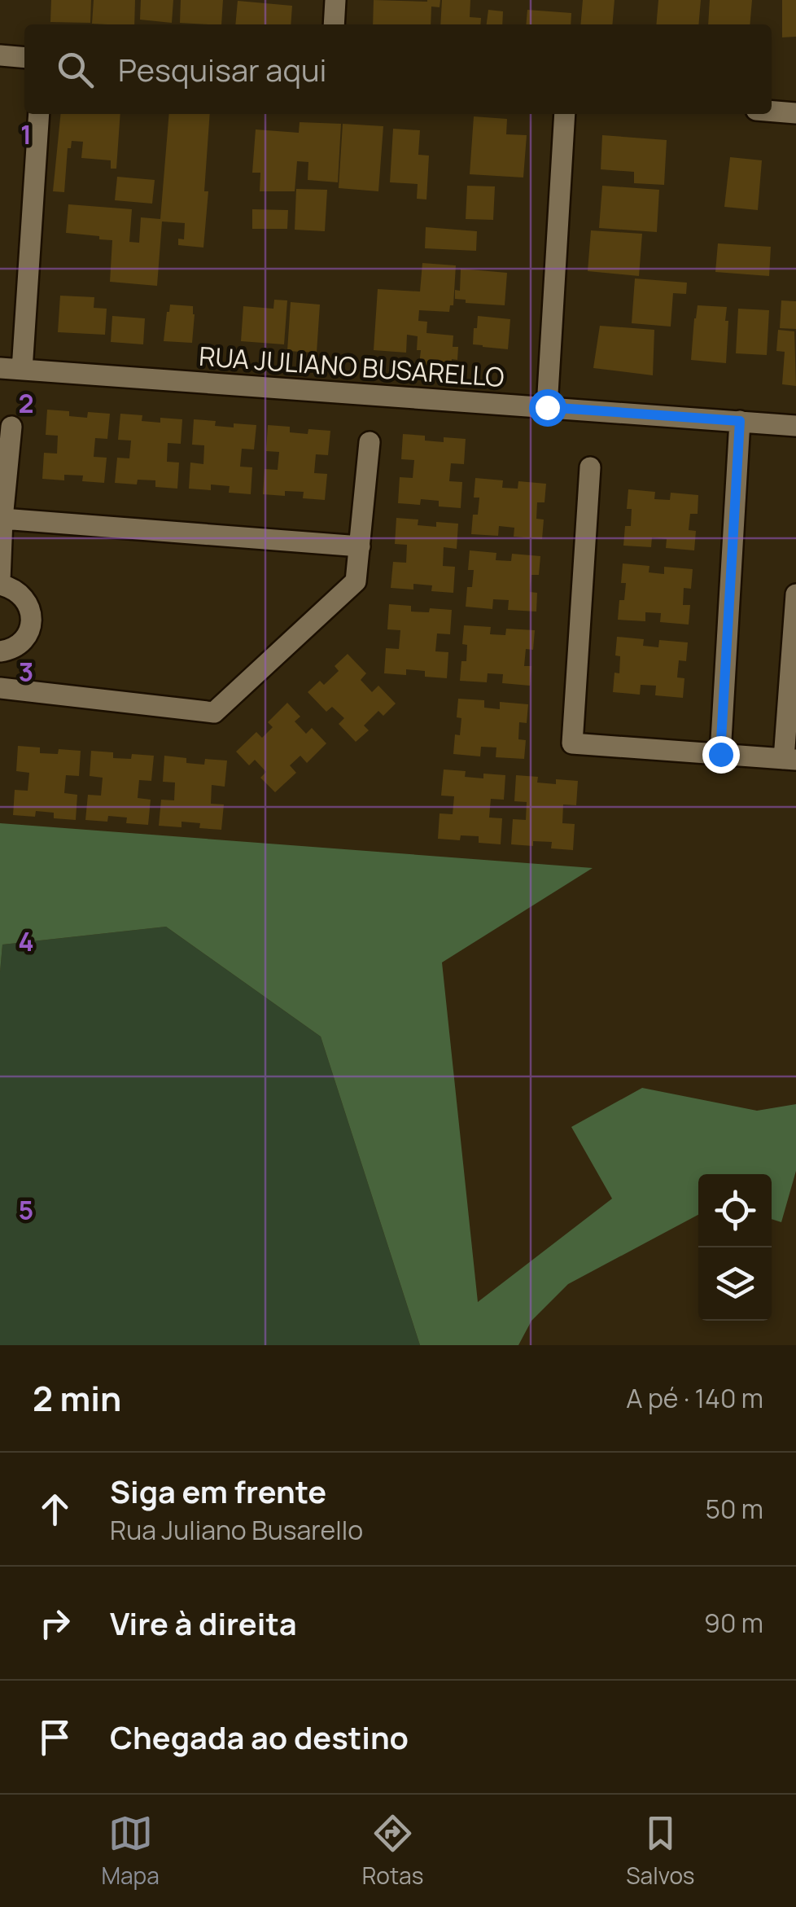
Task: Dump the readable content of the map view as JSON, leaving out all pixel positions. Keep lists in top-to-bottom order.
{
  "streets": {
    "street": ["RUA JULIANO BUSARELLO"]
  },
  "page": {
    "search": "Pesquisar aqui",
    "heading": ["2 min", "A pé · 140 m"],
    "list": [
      ["Siga em frente", "Rua Juliano Busarello", "50 m"],
      ["Vire à direita", "90 m"],
      "Chegada ao destino"
    ],
    "nav": ["Mapa", "Rotas", "Salvos"]
  },
  "grid": {
    "rows": [
      "1",
      "2",
      "3",
      "4",
      "5"
    ]
  }
}
